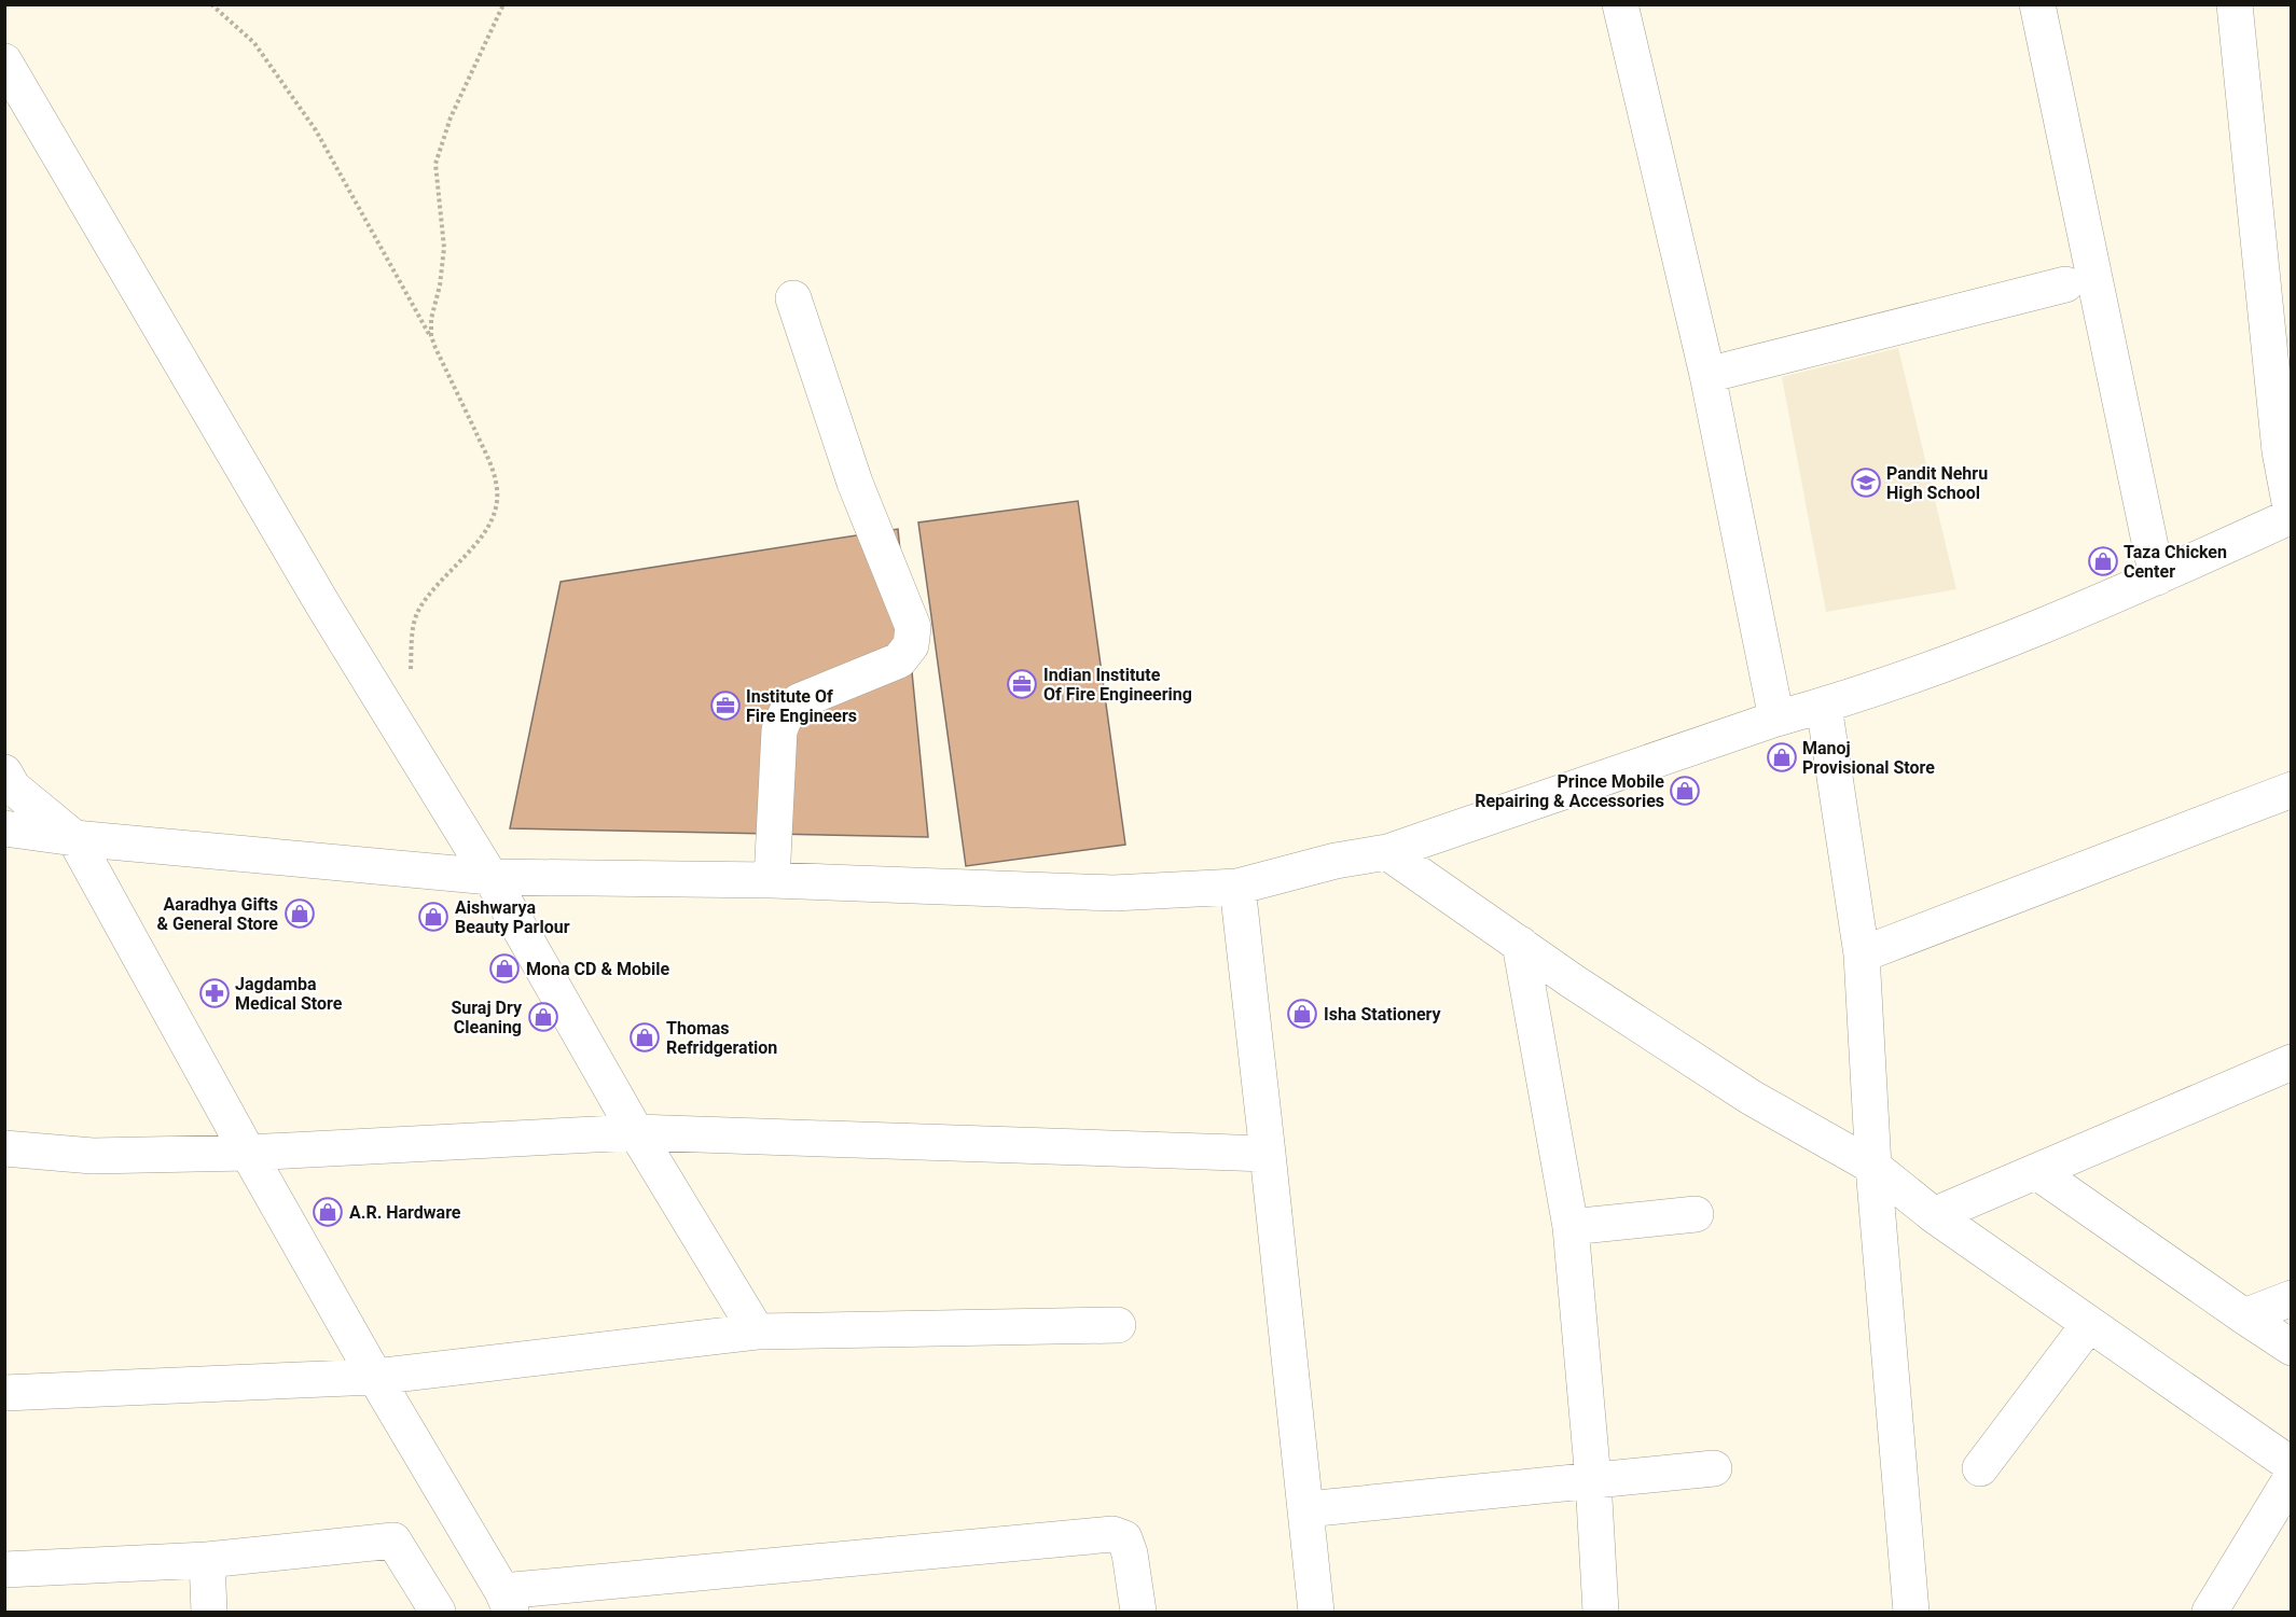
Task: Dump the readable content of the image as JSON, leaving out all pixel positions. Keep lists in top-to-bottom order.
{
  "places": {
    "school or university": ["Pandit Nehru High School"],
    "shop": [
      "Taza Chicken Center",
      "Manoj Provisional Store",
      "Prince Mobile Repairing & Accessories",
      "Aaradhya Gifts & General Store",
      "Aishwarya Beauty Parlour",
      "Mona CD & Mobile",
      "Isha Stationery",
      "Suraj Dry Cleaning",
      "Thomas Refridgeration",
      "A.R. Hardware"
    ],
    "office": ["Indian Institute Of Fire Engineering", "Institute Of Fire Engineers"],
    "pharmacy": ["Jagdamba Medical Store"]
  }
}
